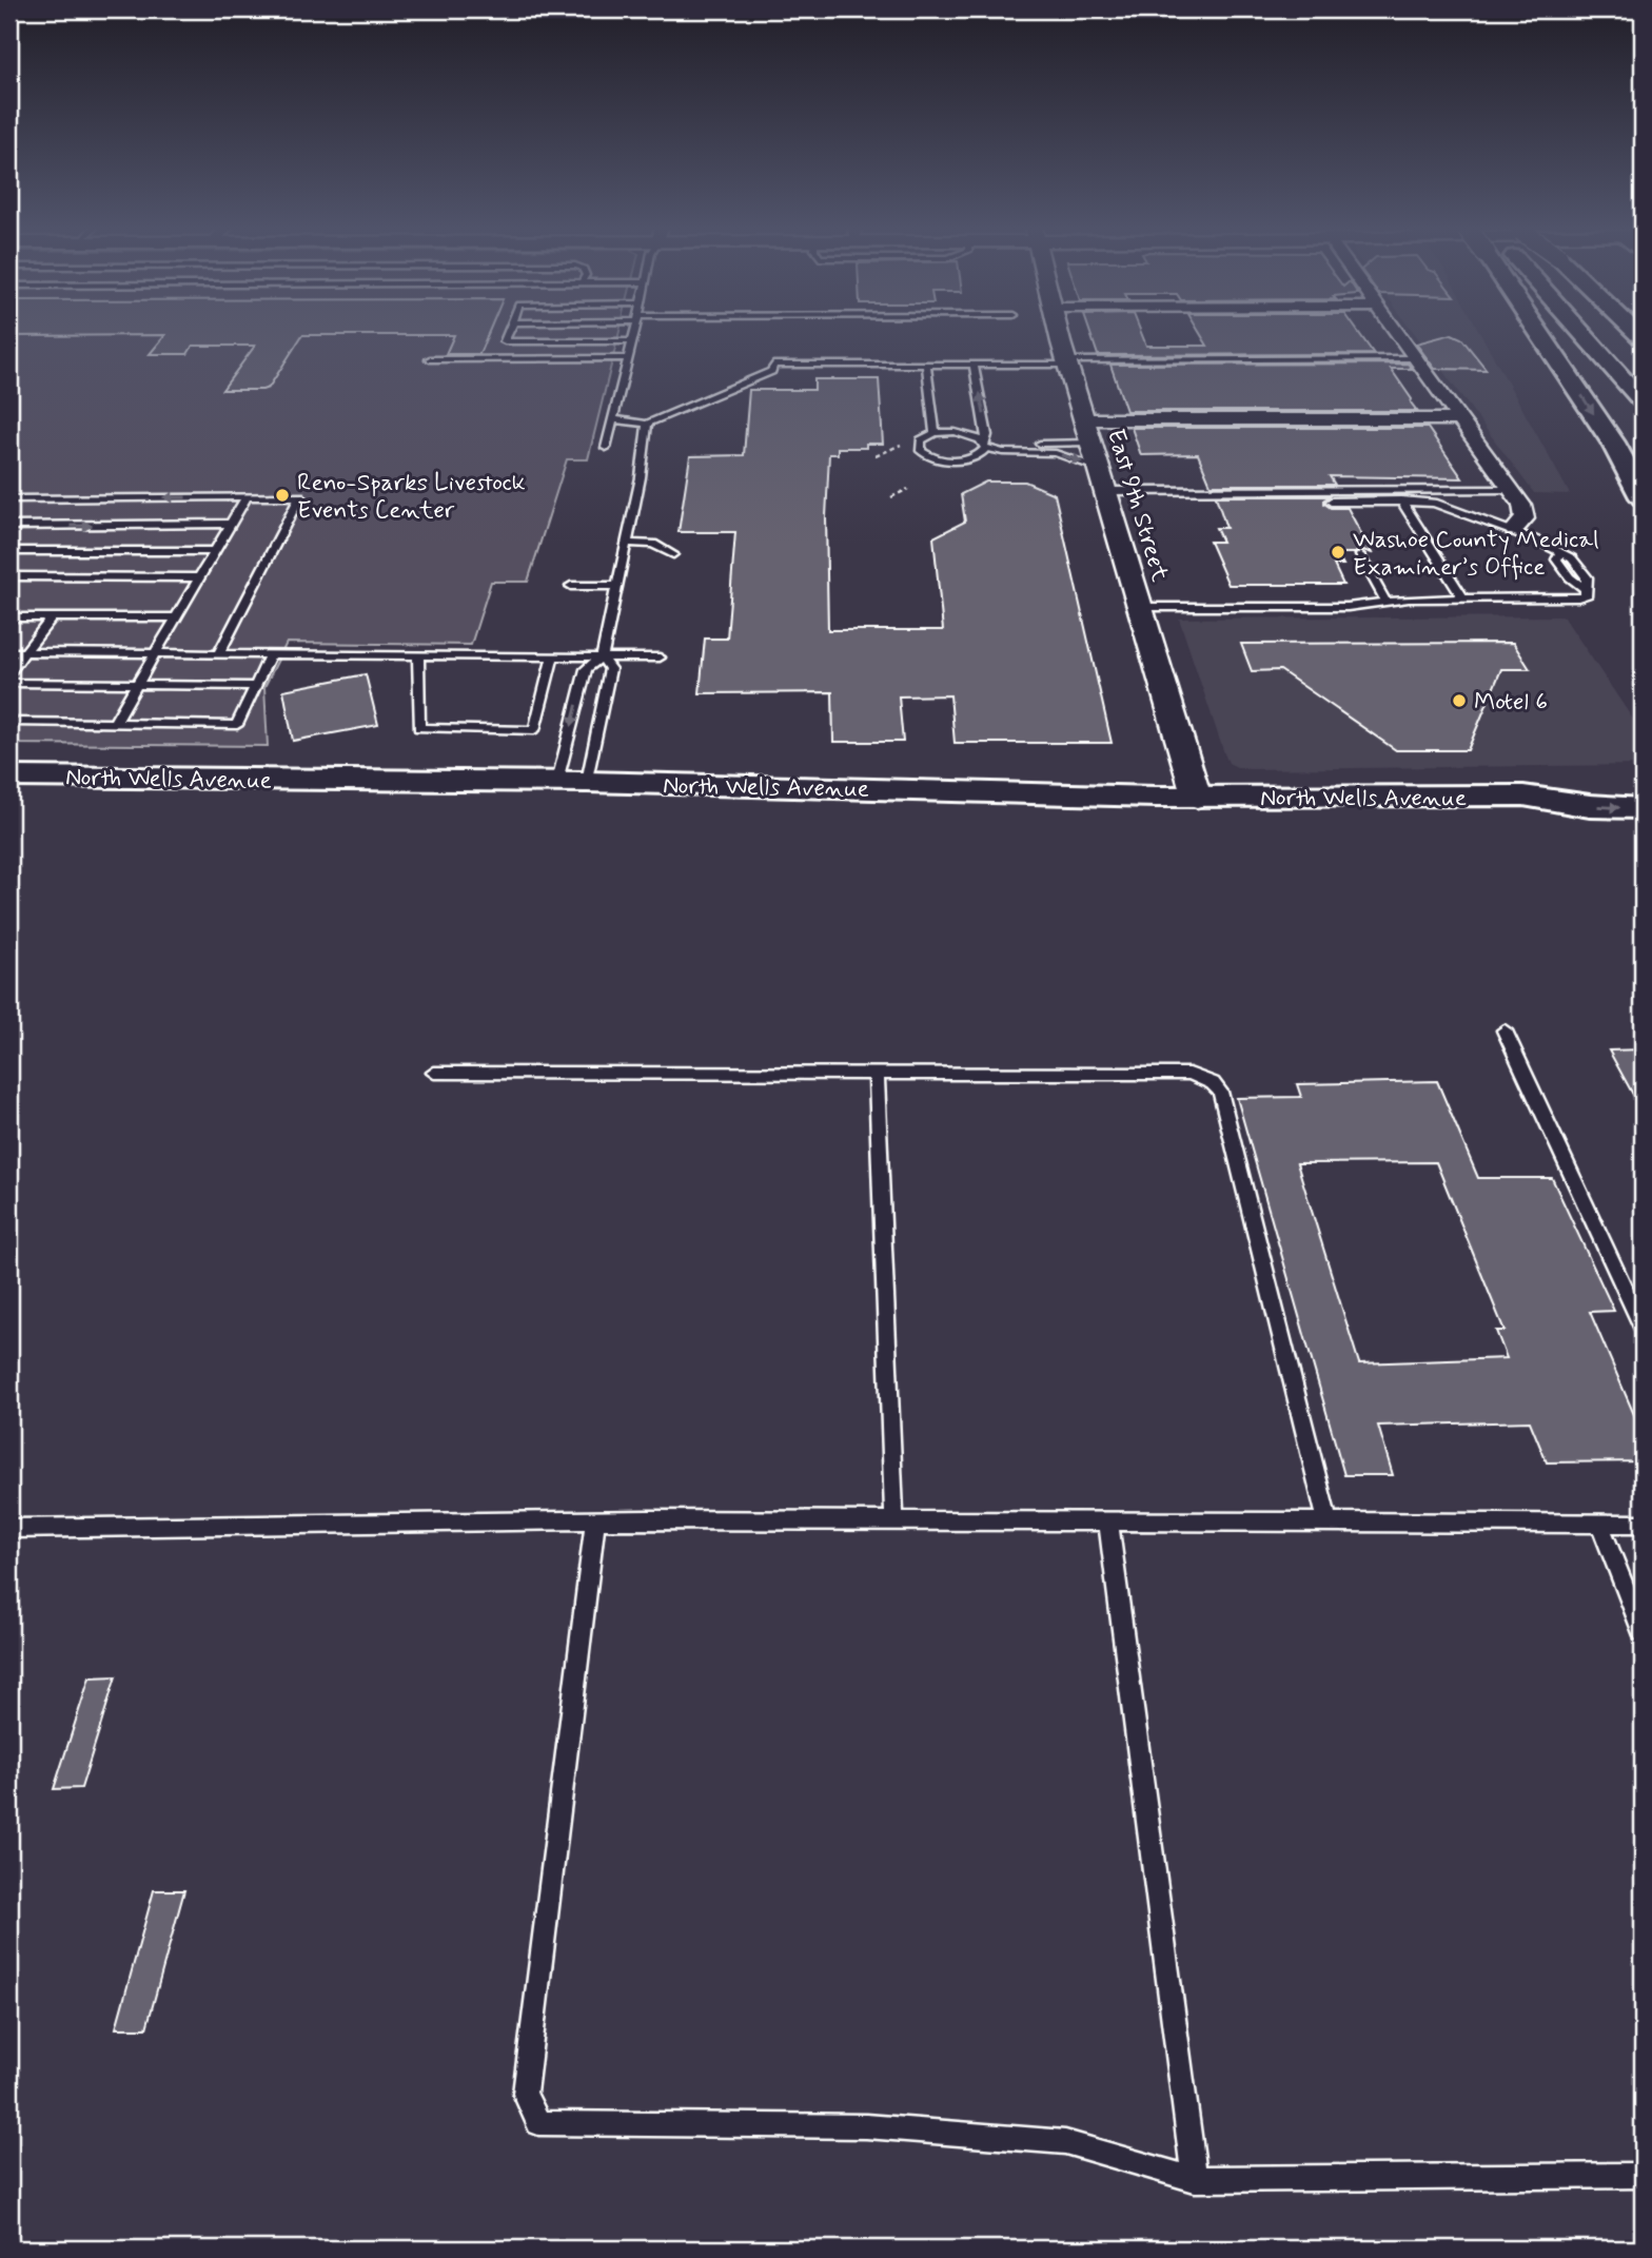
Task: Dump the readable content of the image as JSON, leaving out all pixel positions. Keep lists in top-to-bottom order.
{
  "streets": {
    "main road": ["North Wells Avenue"],
    "street": ["East 9th Street"]
  },
  "crossings": [
    ["East 9th Street", "North Wells Avenue"]
  ],
  "places": ["Reno-Sparks Livestock Events Center", "Washoe County Medical Examiner’s Office", "Motel 6"]
}
